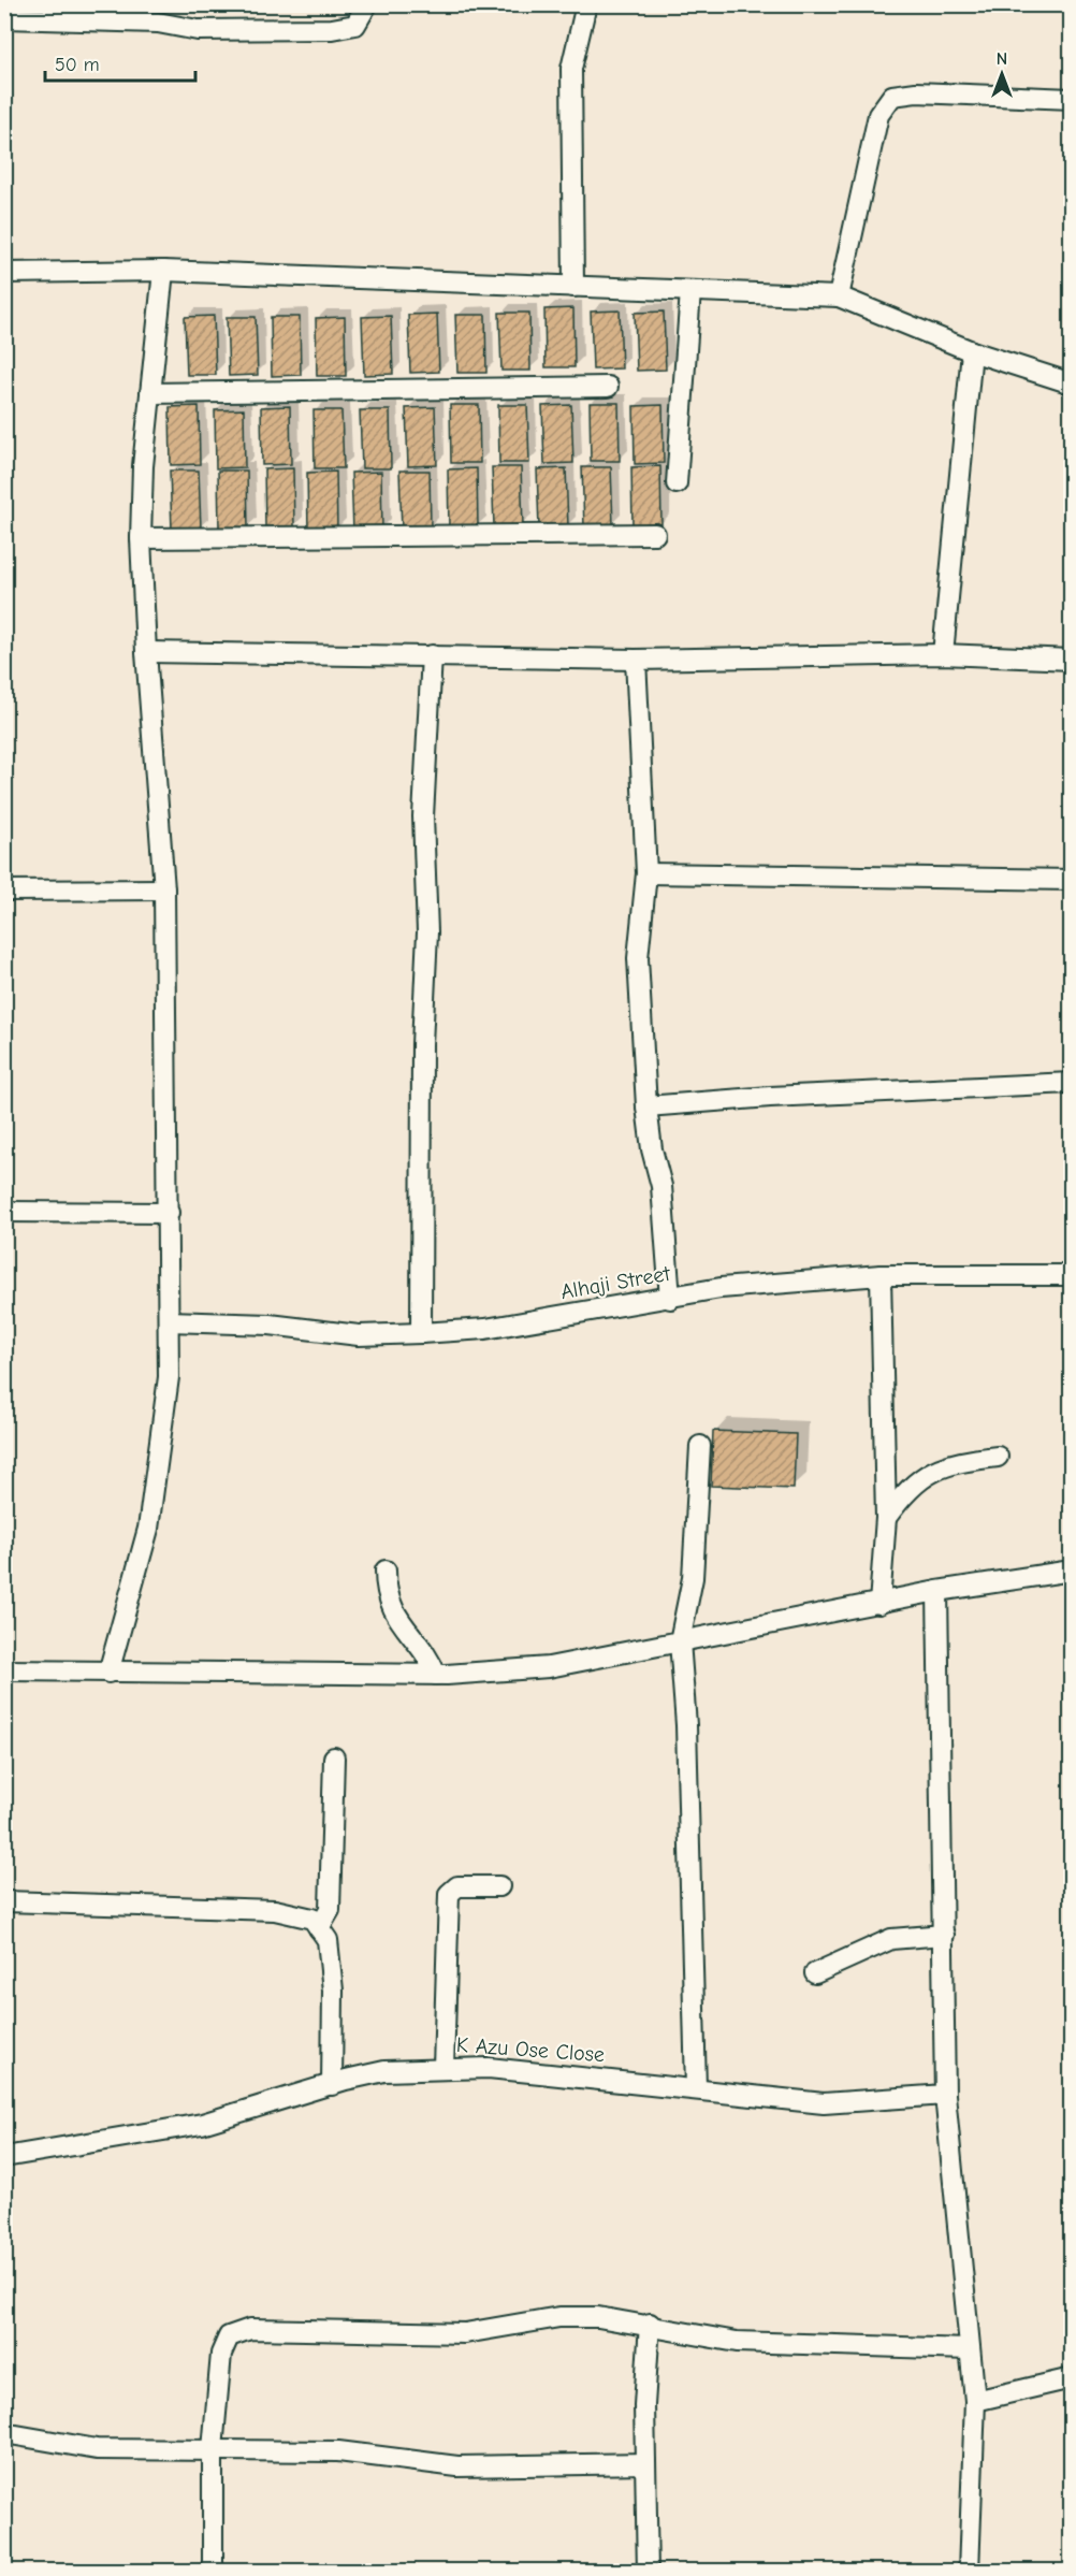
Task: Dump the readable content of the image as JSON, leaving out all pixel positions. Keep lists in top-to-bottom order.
{
  "streets": {
    "street": ["Alhaji Street", "K Azu Ose Close"]
  },
  "scale_bar": "50 m",
  "north": "top"
}
